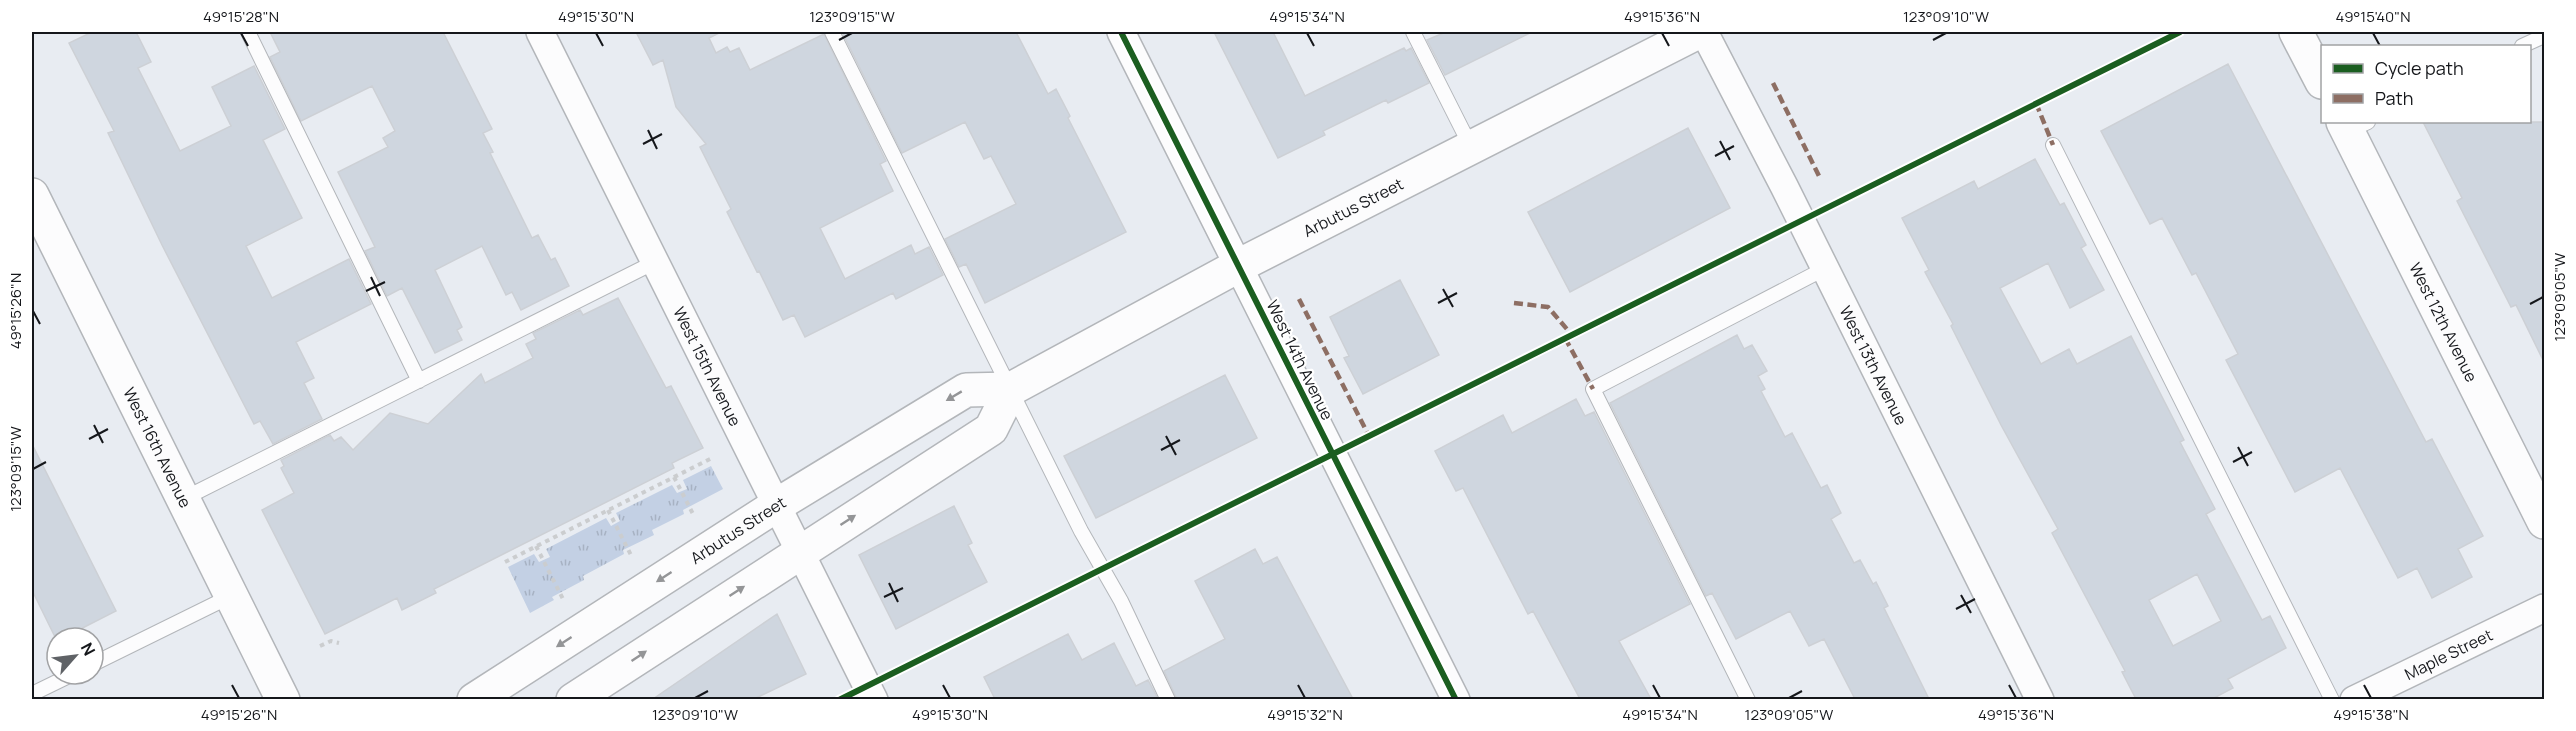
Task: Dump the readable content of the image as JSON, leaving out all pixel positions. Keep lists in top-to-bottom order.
{
  "streets": {
    "main road": ["Arbutus Street", "West 12th Avenue", "West 16th Avenue"],
    "street": [
      "West 14th Avenue",
      "West 13th Avenue",
      "West 15th Avenue",
      "Maple Street"
    ]
  },
  "crossings": [
    ["Arbutus Street", "West 14th Avenue"],
    ["Arbutus Street", "West 15th Avenue"]
  ],
  "legend": ["Cycle path", "Path"],
  "north": "top right",
  "coordinates": [
    "49°15'28\"N",
    "49°15'30\"N",
    "123°09'15\"W",
    "49°15'34\"N",
    "49°15'36\"N",
    "123°09'10\"W",
    "49°15'40\"N",
    "123°09'05\"W",
    "49°15'26\"N",
    "49°15'32\"N",
    "49°15'38\"N"
  ]
}
